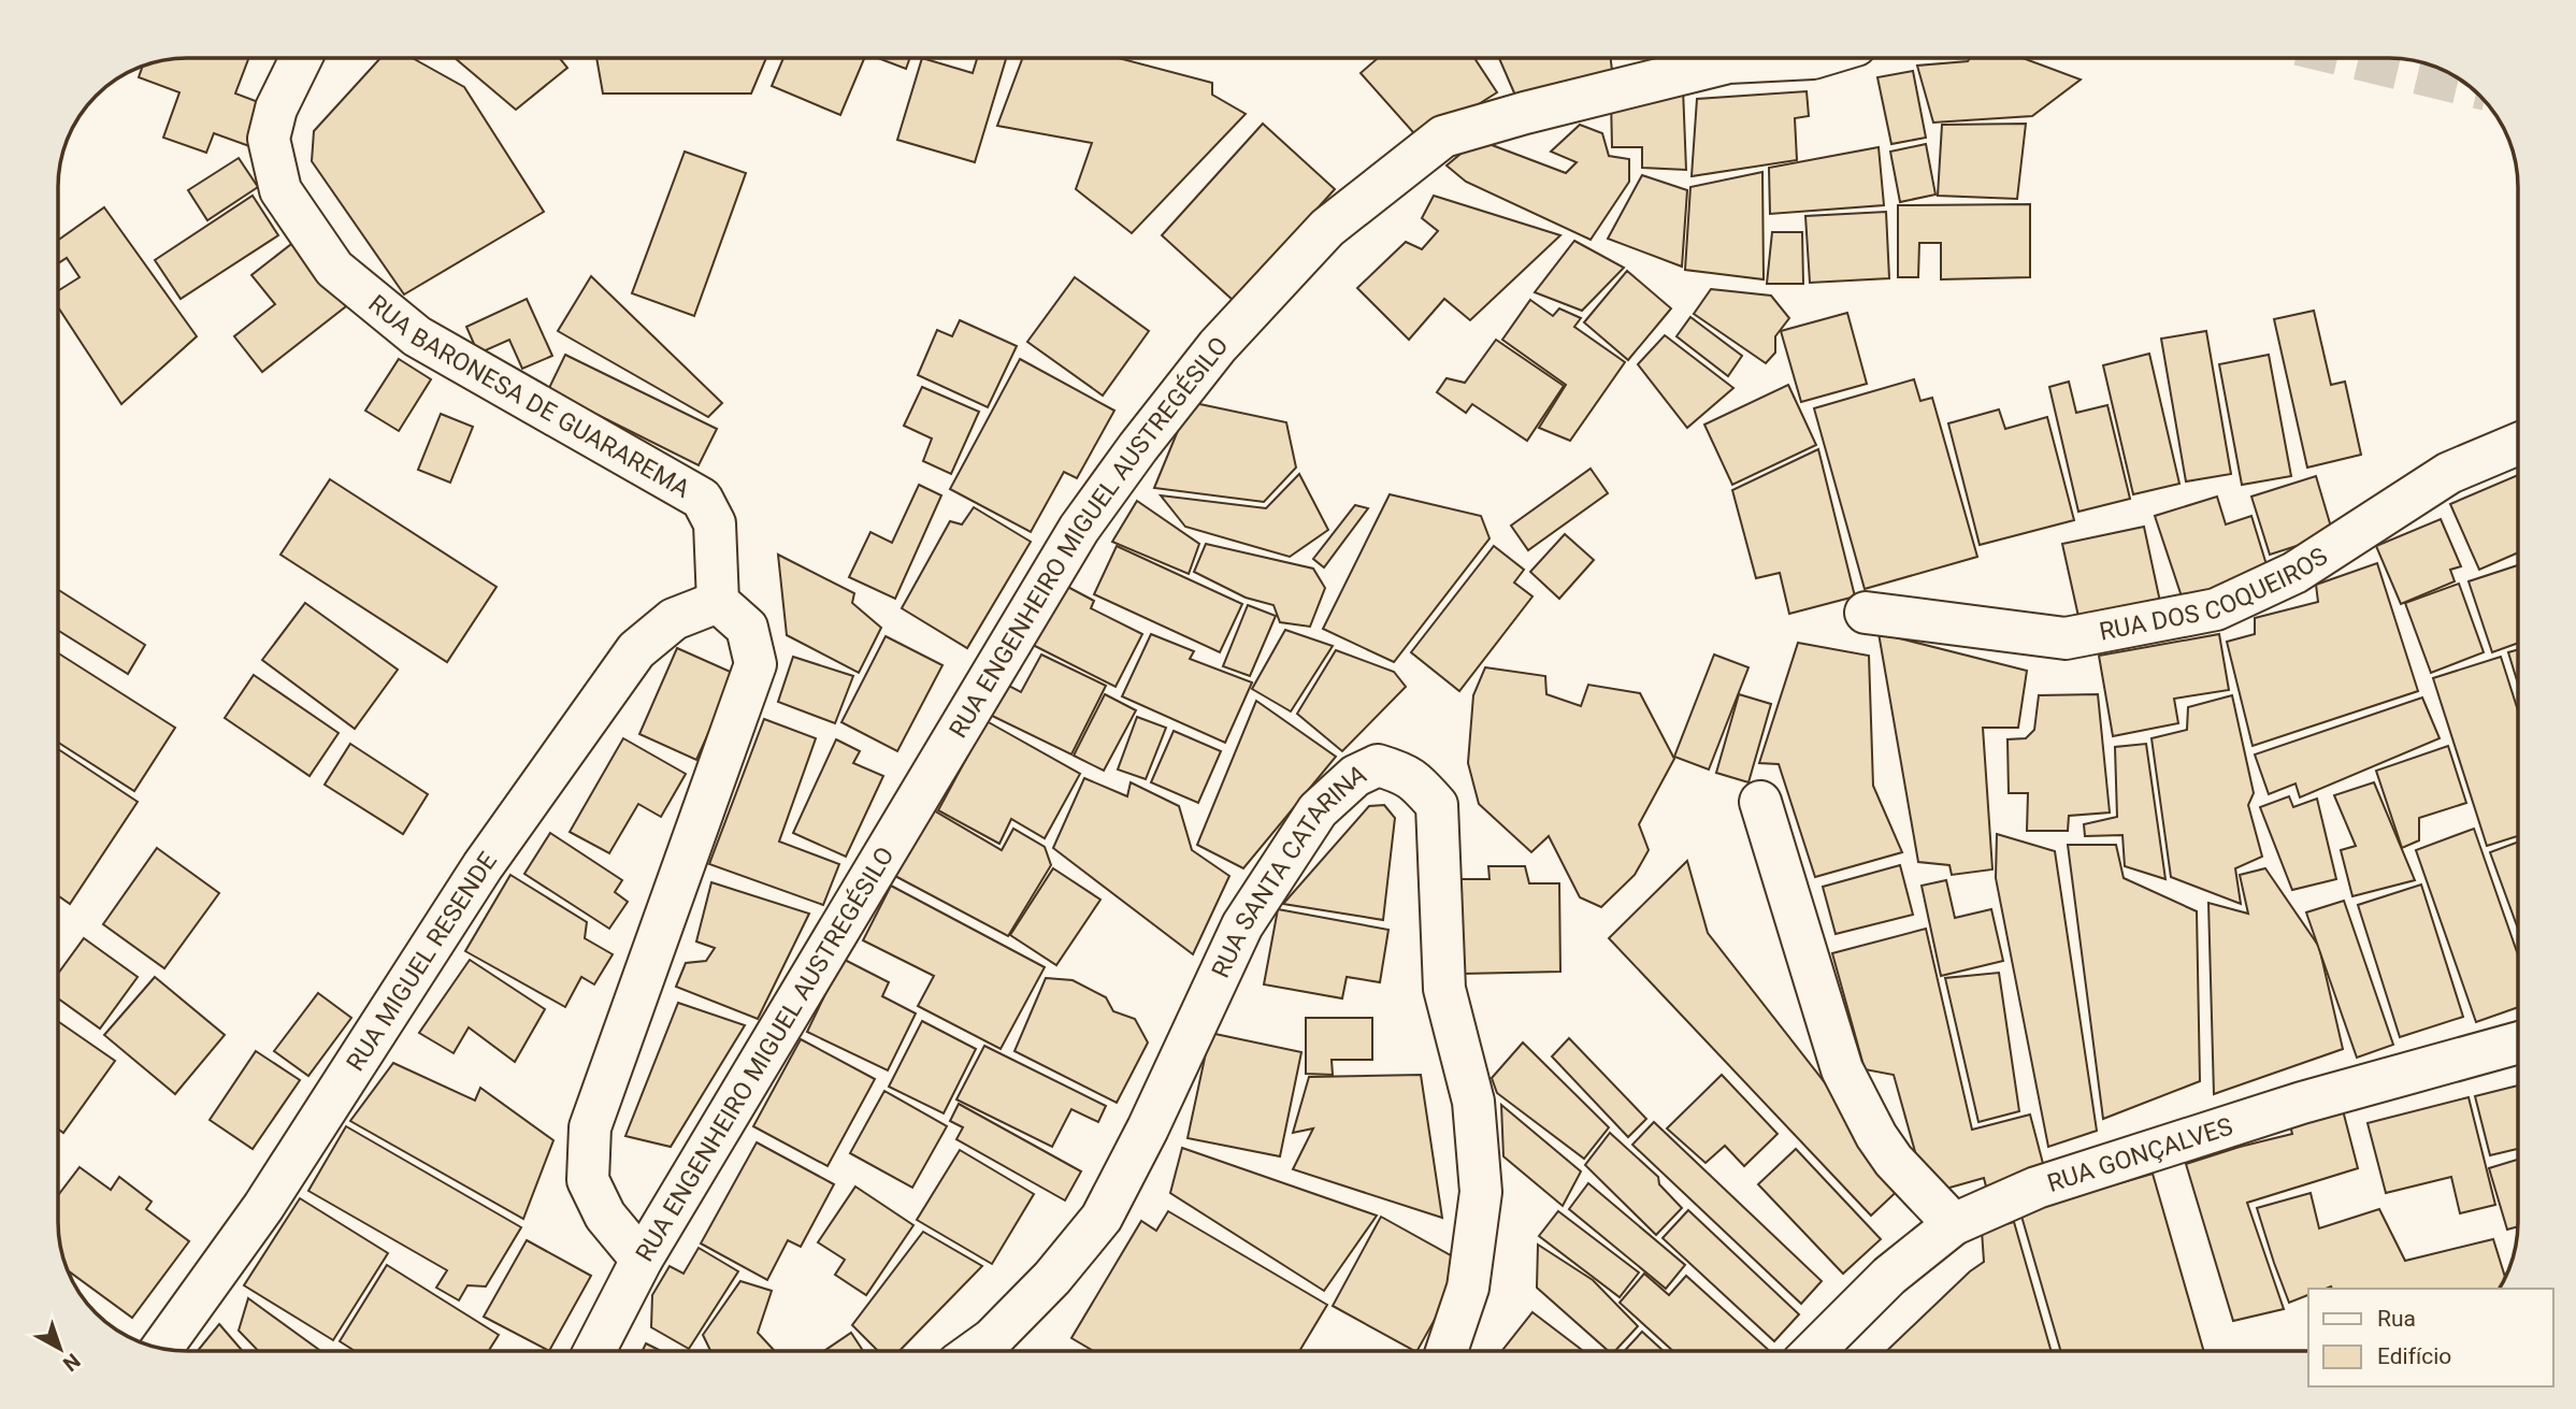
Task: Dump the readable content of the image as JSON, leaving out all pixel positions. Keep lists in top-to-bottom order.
{
  "streets": {
    "street": [
      "RUA BARONESA DE GUARAREMA",
      "RUA ENGENHEIRO MIGUEL AUSTREGÉSILO",
      "RUA DOS COQUEIROS",
      "RUA SANTA CATARINA",
      "RUA MIGUEL RESENDE",
      "RUA GONÇALVES"
    ]
  },
  "crossings": [
    ["RUA BARONESA DE GUARAREMA", "RUA MIGUEL RESENDE"]
  ],
  "legend": ["Rua", "Edifício"],
  "north": "bottom right"
}
